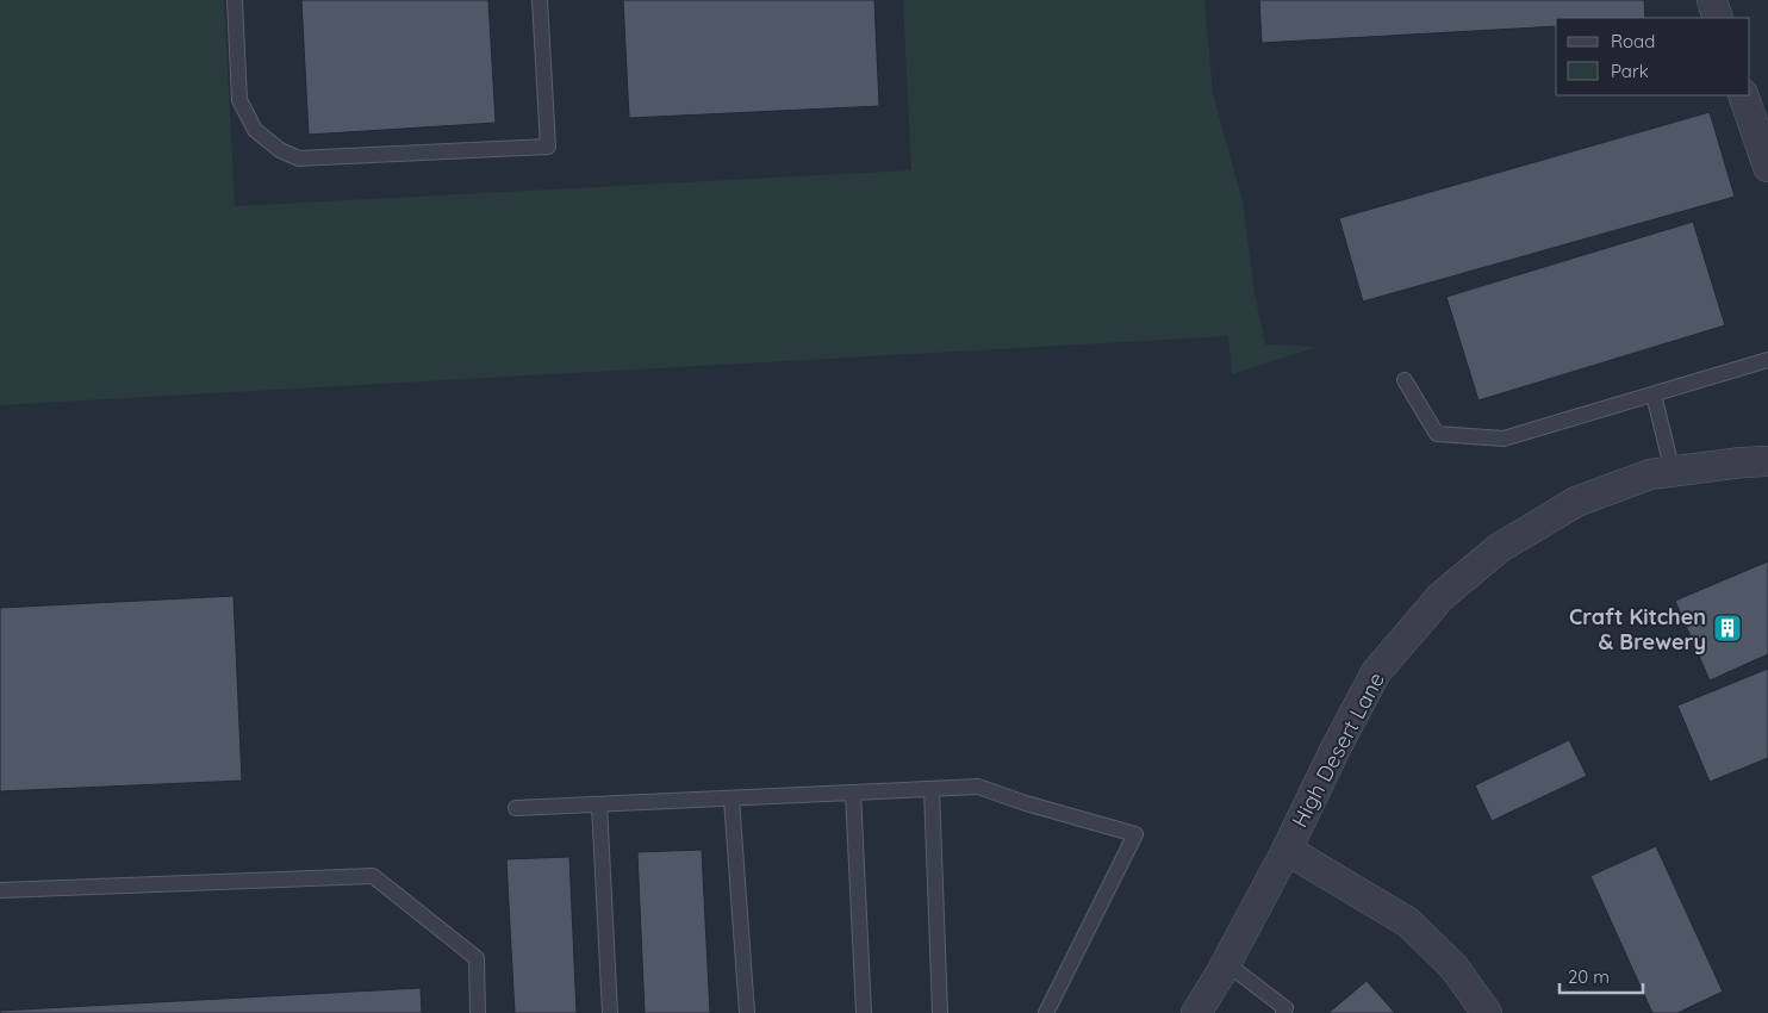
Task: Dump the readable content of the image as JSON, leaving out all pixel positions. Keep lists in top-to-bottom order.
{
  "streets": {
    "street": ["High Desert Lane"]
  },
  "places": {
    "building": ["Craft Kitchen & Brewery"]
  },
  "legend": ["Road", "Park"],
  "scale_bar": "20 m"
}
